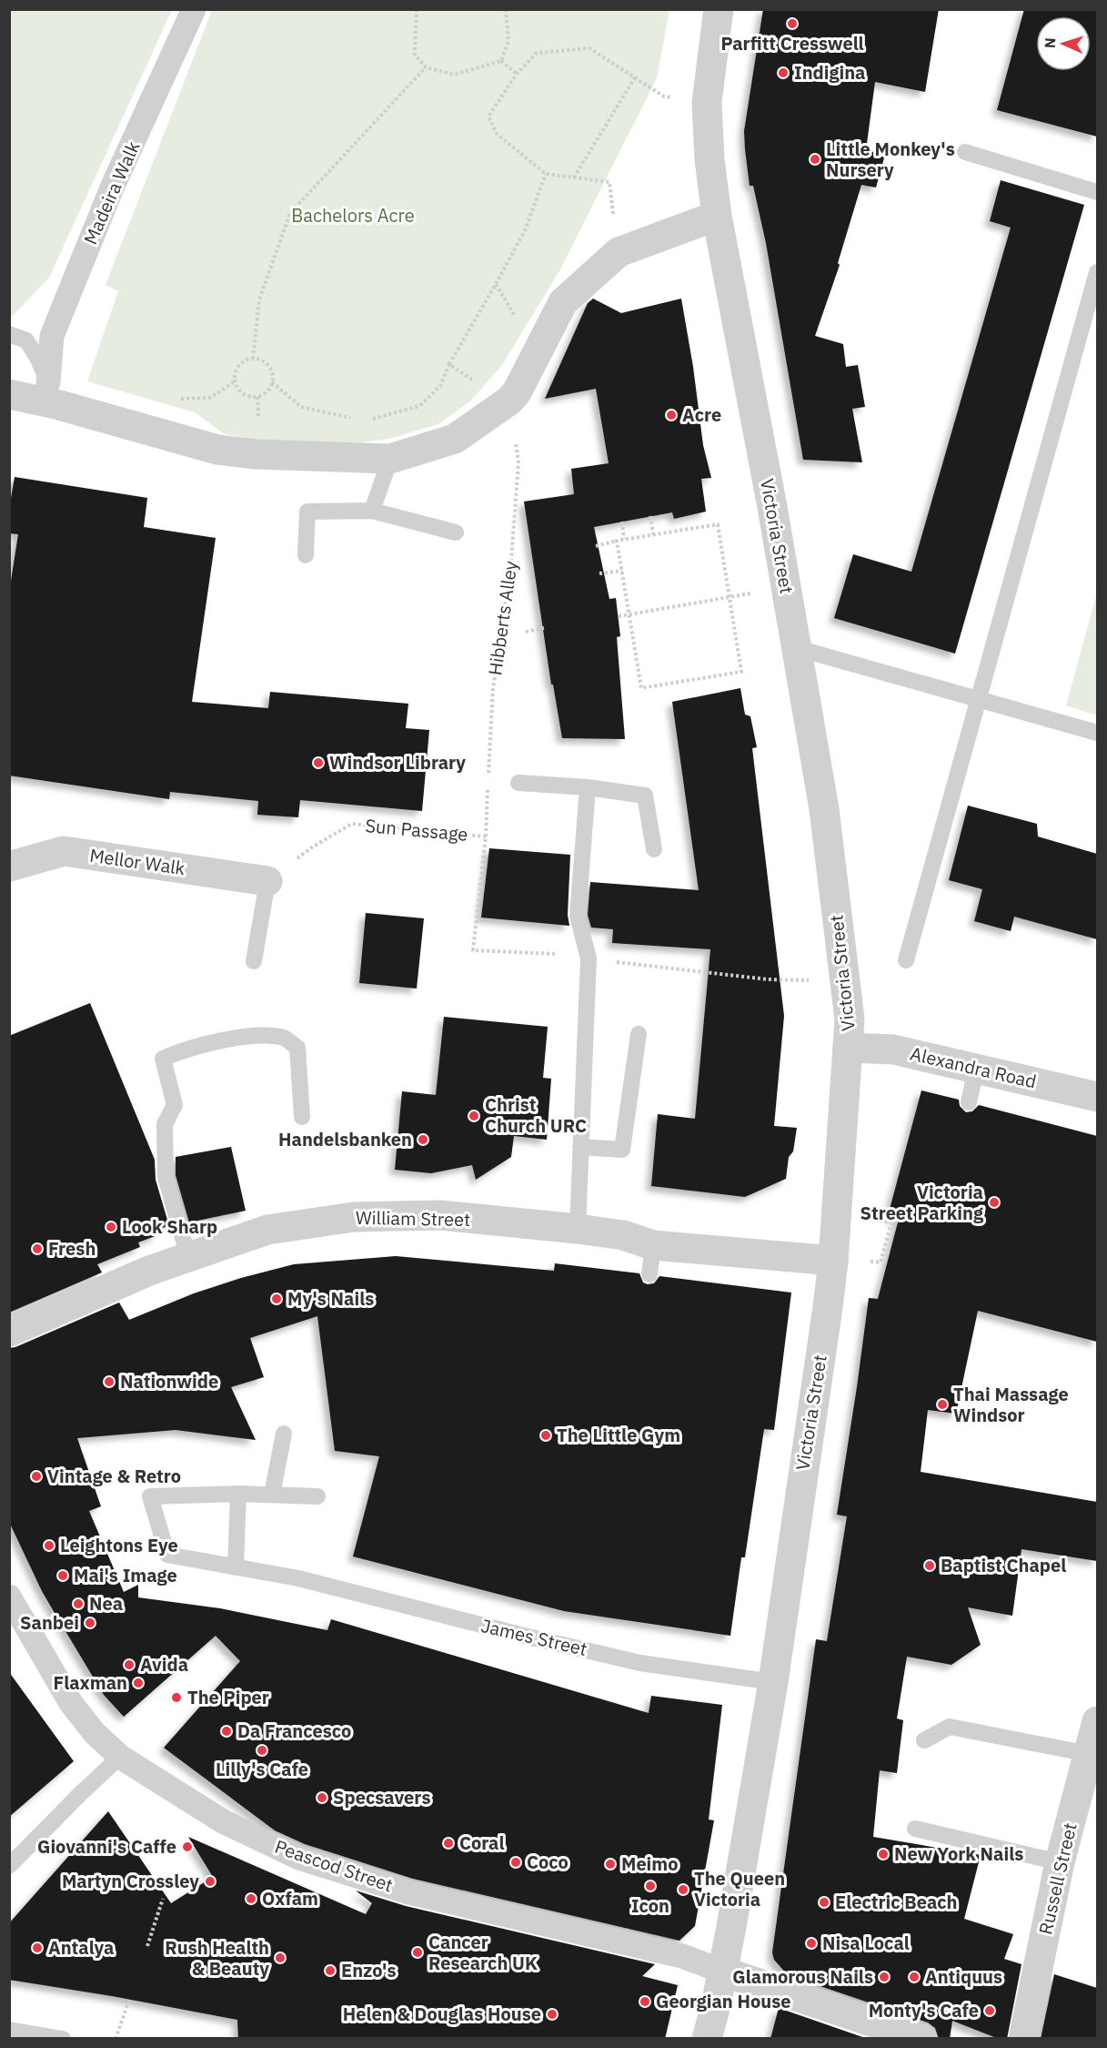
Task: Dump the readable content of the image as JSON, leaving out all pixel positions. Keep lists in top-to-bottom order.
{
  "streets": {
    "street": [
      "Madeira Walk",
      "Victoria Street",
      "Mellor Walk",
      "Alexandra Road",
      "William Street",
      "Peascod Street",
      "Russell Street"
    ],
    "lane": ["James Street"],
    "path": ["Hibberts Alley", "Sun Passage"]
  },
  "crossings": [
    ["Victoria Street", "Alexandra Road"],
    ["Victoria Street", "William Street"],
    ["Victoria Street", "James Street"],
    ["Victoria Street", "Peascod Street"],
    ["Sun Passage", "Mellor Walk"]
  ],
  "parks": ["Bachelors Acre"],
  "places": [
    "Parfitt Cresswell",
    "Indigina",
    "Little Monkey's Nursery",
    "Acre",
    "Windsor Library",
    "Christ Church URC",
    "Handelsbanken",
    "Victoria Street Parking",
    "Look Sharp",
    "Fresh",
    "My's Nails",
    "Nationwide",
    "Thai Massage Windsor",
    "The Little Gym",
    "Vintage & Retro",
    "Leightons Eye",
    "Baptist Chapel",
    "Mai's Image",
    "Nea",
    "Sanbei",
    "Avida",
    "Flaxman",
    "The Piper",
    "Da Francesco",
    "Lilly's Cafe",
    "Specsavers",
    "Coral",
    "Giovanni's Caffe",
    "New York Nails",
    "Coco",
    "Meimo",
    "Martyn Crossley",
    "Icon",
    "The Queen Victoria",
    "Oxfam",
    "Electric Beach",
    "Nisa Local",
    "Antalya",
    "Cancer Research UK",
    "Rush Health & Beauty",
    "Enzo's",
    "Glamorous Nails",
    "Antiquus",
    "Georgian House",
    "Monty's Cafe",
    "Helen & Douglas House"
  ],
  "north": "left"
}
